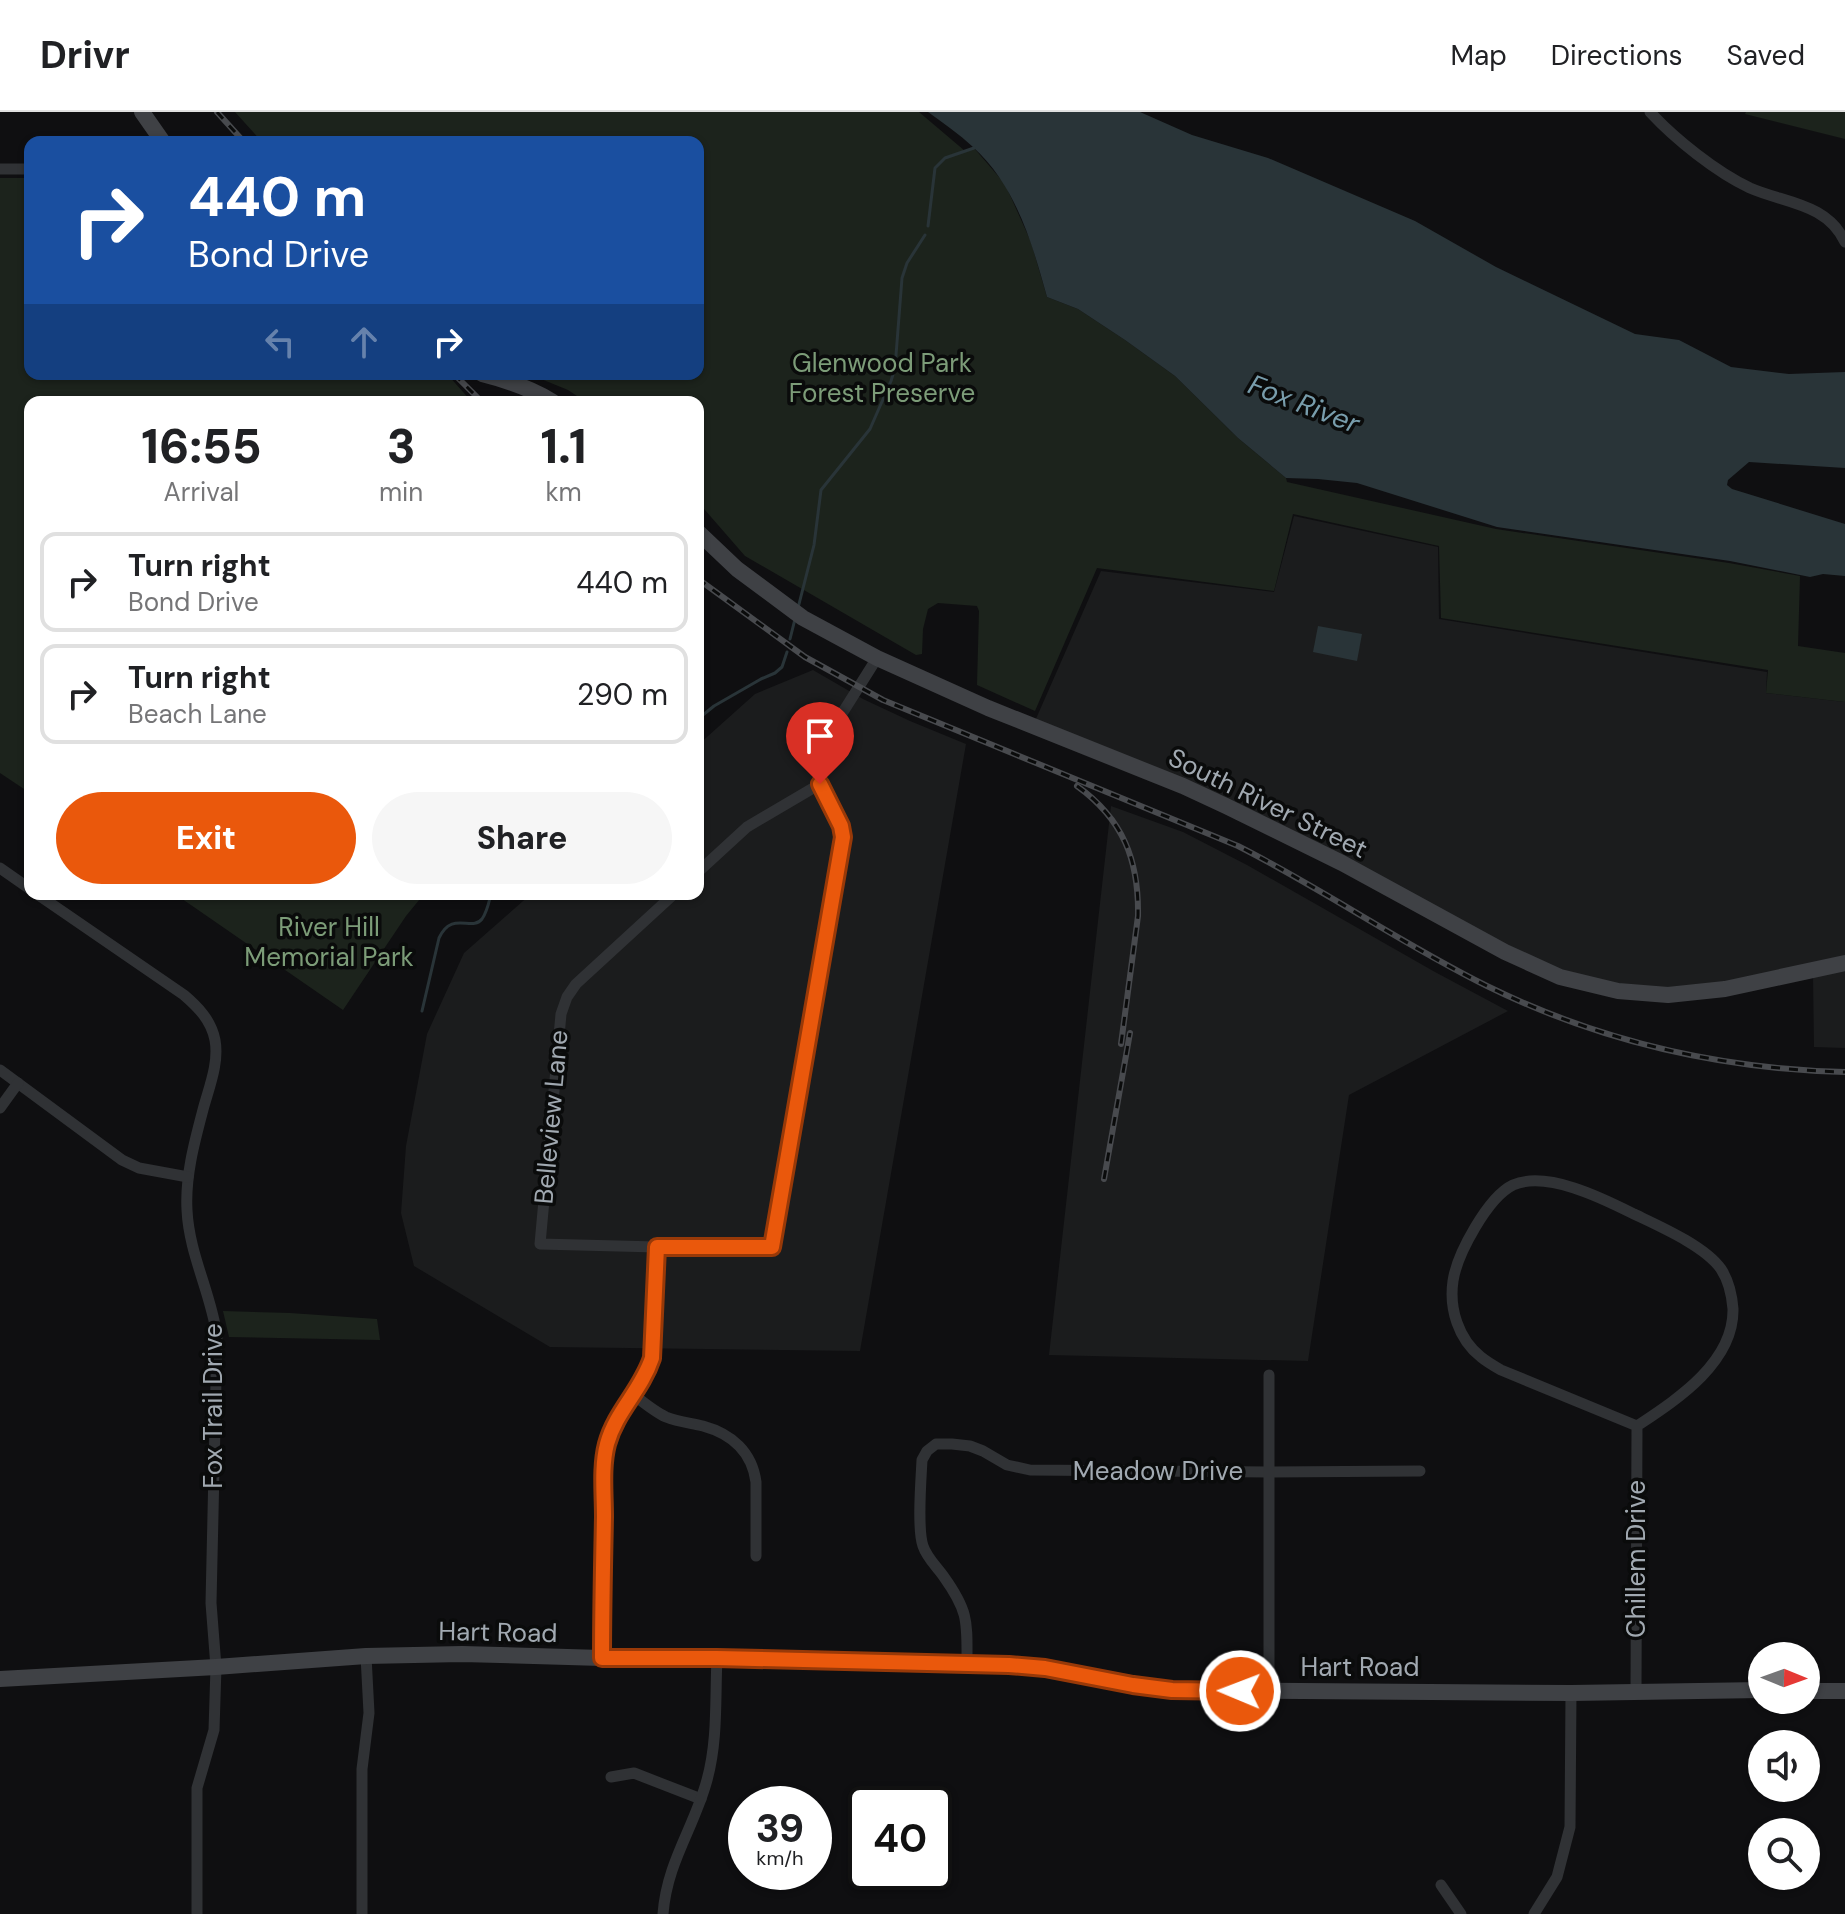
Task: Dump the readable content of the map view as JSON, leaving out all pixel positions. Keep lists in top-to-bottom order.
{
  "streets": {
    "street": [
      "South River Street",
      "Belleview Lane",
      "Fox Trail Drive",
      "Meadow Drive",
      "Chillem Drive",
      "Hart Road"
    ]
  },
  "crossings": [
    ["Fox Trail Drive", "Hart Road"],
    ["Meadow Drive", "Hart Road"],
    ["Chillem Drive", "Hart Road"]
  ],
  "water": ["Fox River"],
  "parks": ["Glenwood Park Forest Preserve", "River Hill Memorial Park"],
  "north": "right",
  "page": {
    "header": "Drivr",
    "nav": ["Map", "Directions", "Saved"],
    "turn": ["440 m", "Bond Drive"],
    "eta": [
      "16:55",
      "Arrival",
      "3",
      "min",
      "1.1",
      "km"
    ],
    "list": [
      {
        "name": "Turn right",
        "note": "Bond Drive",
        "value": "440 m"
      },
      {
        "name": "Turn right",
        "note": "Beach Lane",
        "value": "290 m"
      }
    ],
    "buttons": ["Exit", "Share"],
    "speed": "39 km/h",
    "limit": "40"
  }
}
